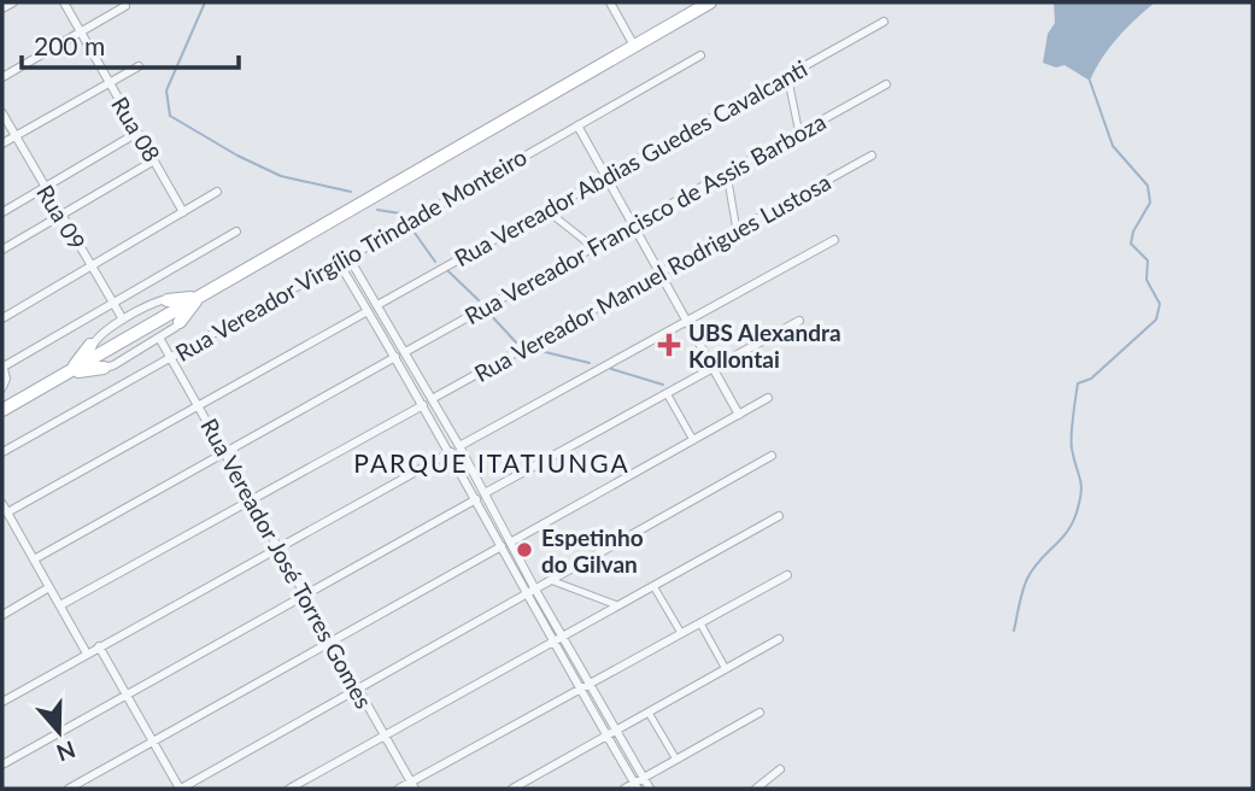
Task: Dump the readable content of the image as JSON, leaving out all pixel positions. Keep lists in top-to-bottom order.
{
  "streets": {
    "street": [
      "Rua 08",
      "Rua Vereador Abdias Guedes Cavalcanti",
      "Rua 09",
      "Rua Vereador Francisco de Assis Barboza",
      "Rua Vereador Virgílio Trindade Monteiro",
      "Rua Vereador Manuel Rodrigues Lustosa",
      "Rua Vereador José Torres Gomes"
    ]
  },
  "crossings": [
    ["Rua Vereador Virgílio Trindade Monteiro", "Rua Vereador José Torres Gomes"]
  ],
  "districts": ["PARQUE ITATIUNGA"],
  "places": {
    "health": ["UBS Alexandra Kollontai"],
    "other": ["Espetinho do Gilvan"]
  },
  "scale_bar": "200 m",
  "north": "bottom"
}
